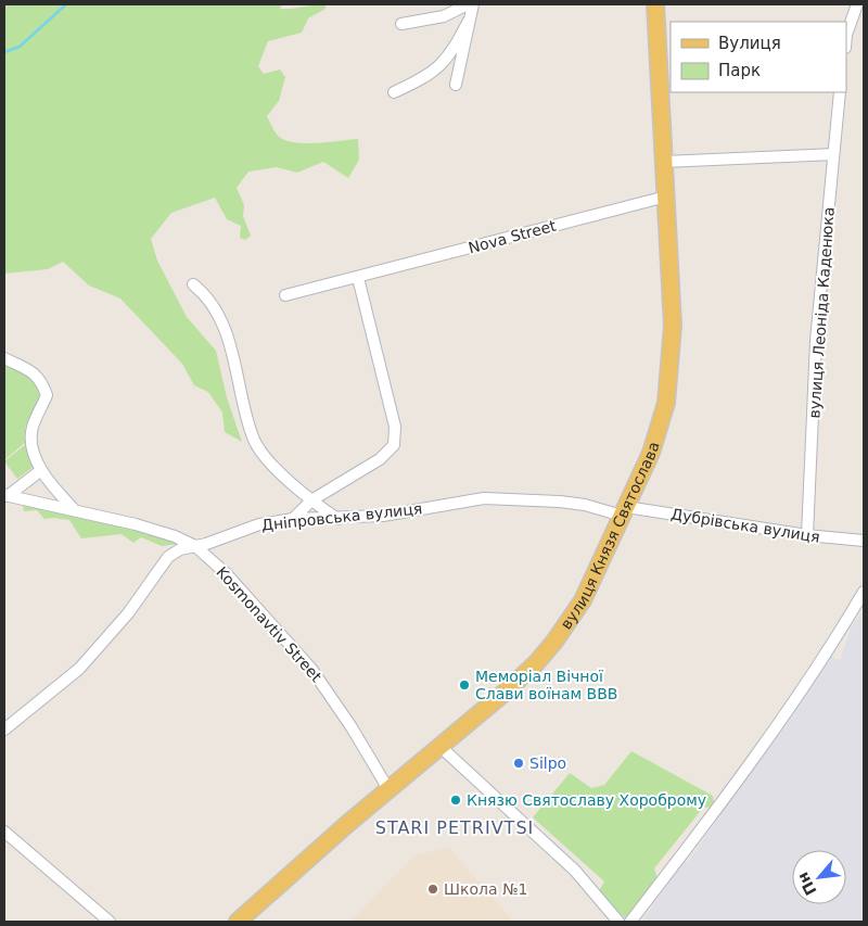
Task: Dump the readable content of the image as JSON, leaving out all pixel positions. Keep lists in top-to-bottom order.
{
  "streets": {
    "main road": ["вулиця Князя Святослава"],
    "street": [
      "Nova Street",
      "вулиця Леоніда Каденюка",
      "Дніпровська вулиця",
      "Дубрівська вулиця",
      "Kosmonavtiv Street"
    ]
  },
  "crossings": [
    ["Nova Street", "вулиця Князя Святослава"],
    ["вулиця Леоніда Каденюка", "Дубрівська вулиця"],
    ["Дніпровська вулиця", "Дубрівська вулиця"],
    ["Дніпровська вулиця", "вулиця Князя Святослава"],
    ["Дніпровська вулиця", "Kosmonavtiv Street"],
    ["Дубрівська вулиця", "вулиця Князя Святослава"],
    ["вулиця Князя Святослава", "Kosmonavtiv Street"]
  ],
  "districts": ["STARI PETRIVTSI"],
  "places": [
    "Меморіал Вічної Слави воїнам ВВВ",
    "Silpo",
    "Князю Святославу Хороброму",
    "Школа №1"
  ],
  "legend": ["Вулиця", "Парк"],
  "north": "bottom left"
}
